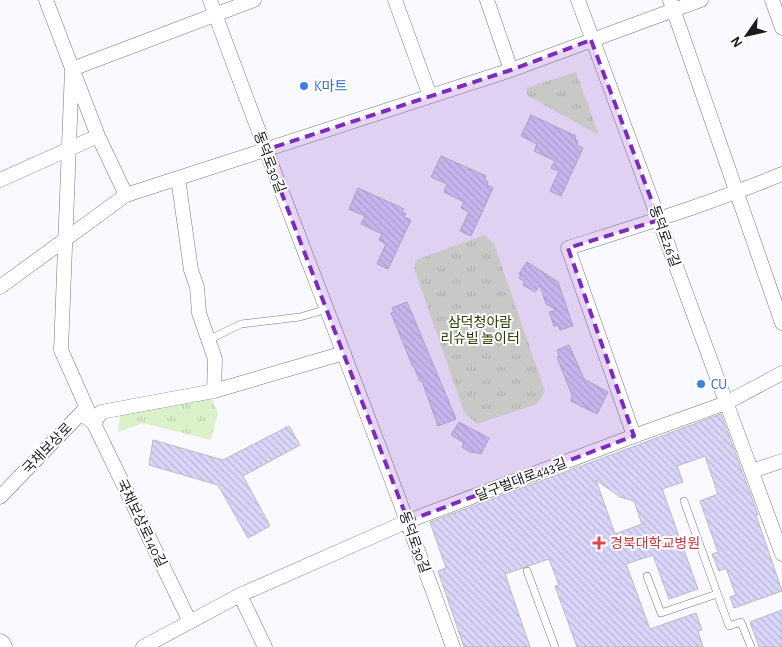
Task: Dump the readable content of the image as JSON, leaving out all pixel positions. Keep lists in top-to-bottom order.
{
  "streets": {
    "street": [
      "동덕로30길",
      "동덕로26길",
      "국채보상로",
      "달구벌대로443길",
      "국채보상로140길"
    ]
  },
  "crossings": [
    ["동덕로30길", "달구벌대로443길"],
    ["동덕로26길", "달구벌대로443길"],
    ["국채보상로", "국채보상로140길"]
  ],
  "parks": ["삼덕청아람 리슈빌 놀이터"],
  "places": {
    "other": ["K마트", "CU"],
    "health": ["경북대학교병원"]
  },
  "north": "bottom left"
}
